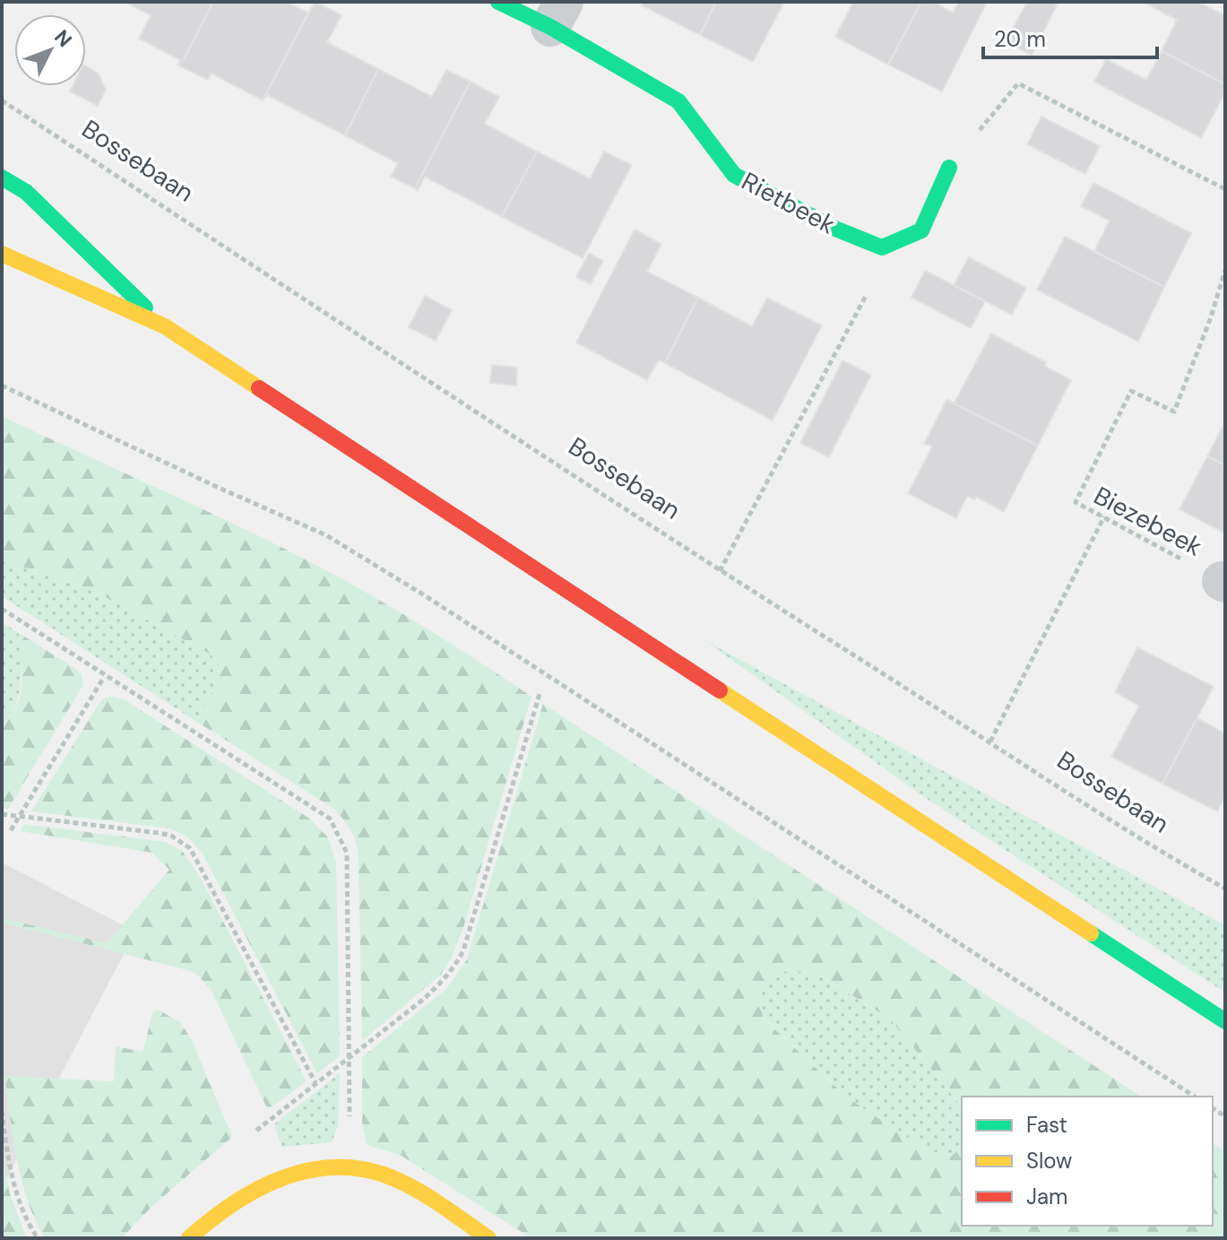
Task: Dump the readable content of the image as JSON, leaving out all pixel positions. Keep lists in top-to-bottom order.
{
  "streets": {
    "street": ["Rietbeek"],
    "path": ["Bossebaan", "Biezebeek"]
  },
  "legend": ["Fast", "Slow", "Jam"],
  "scale_bar": "20 m",
  "north": "top right"
}
